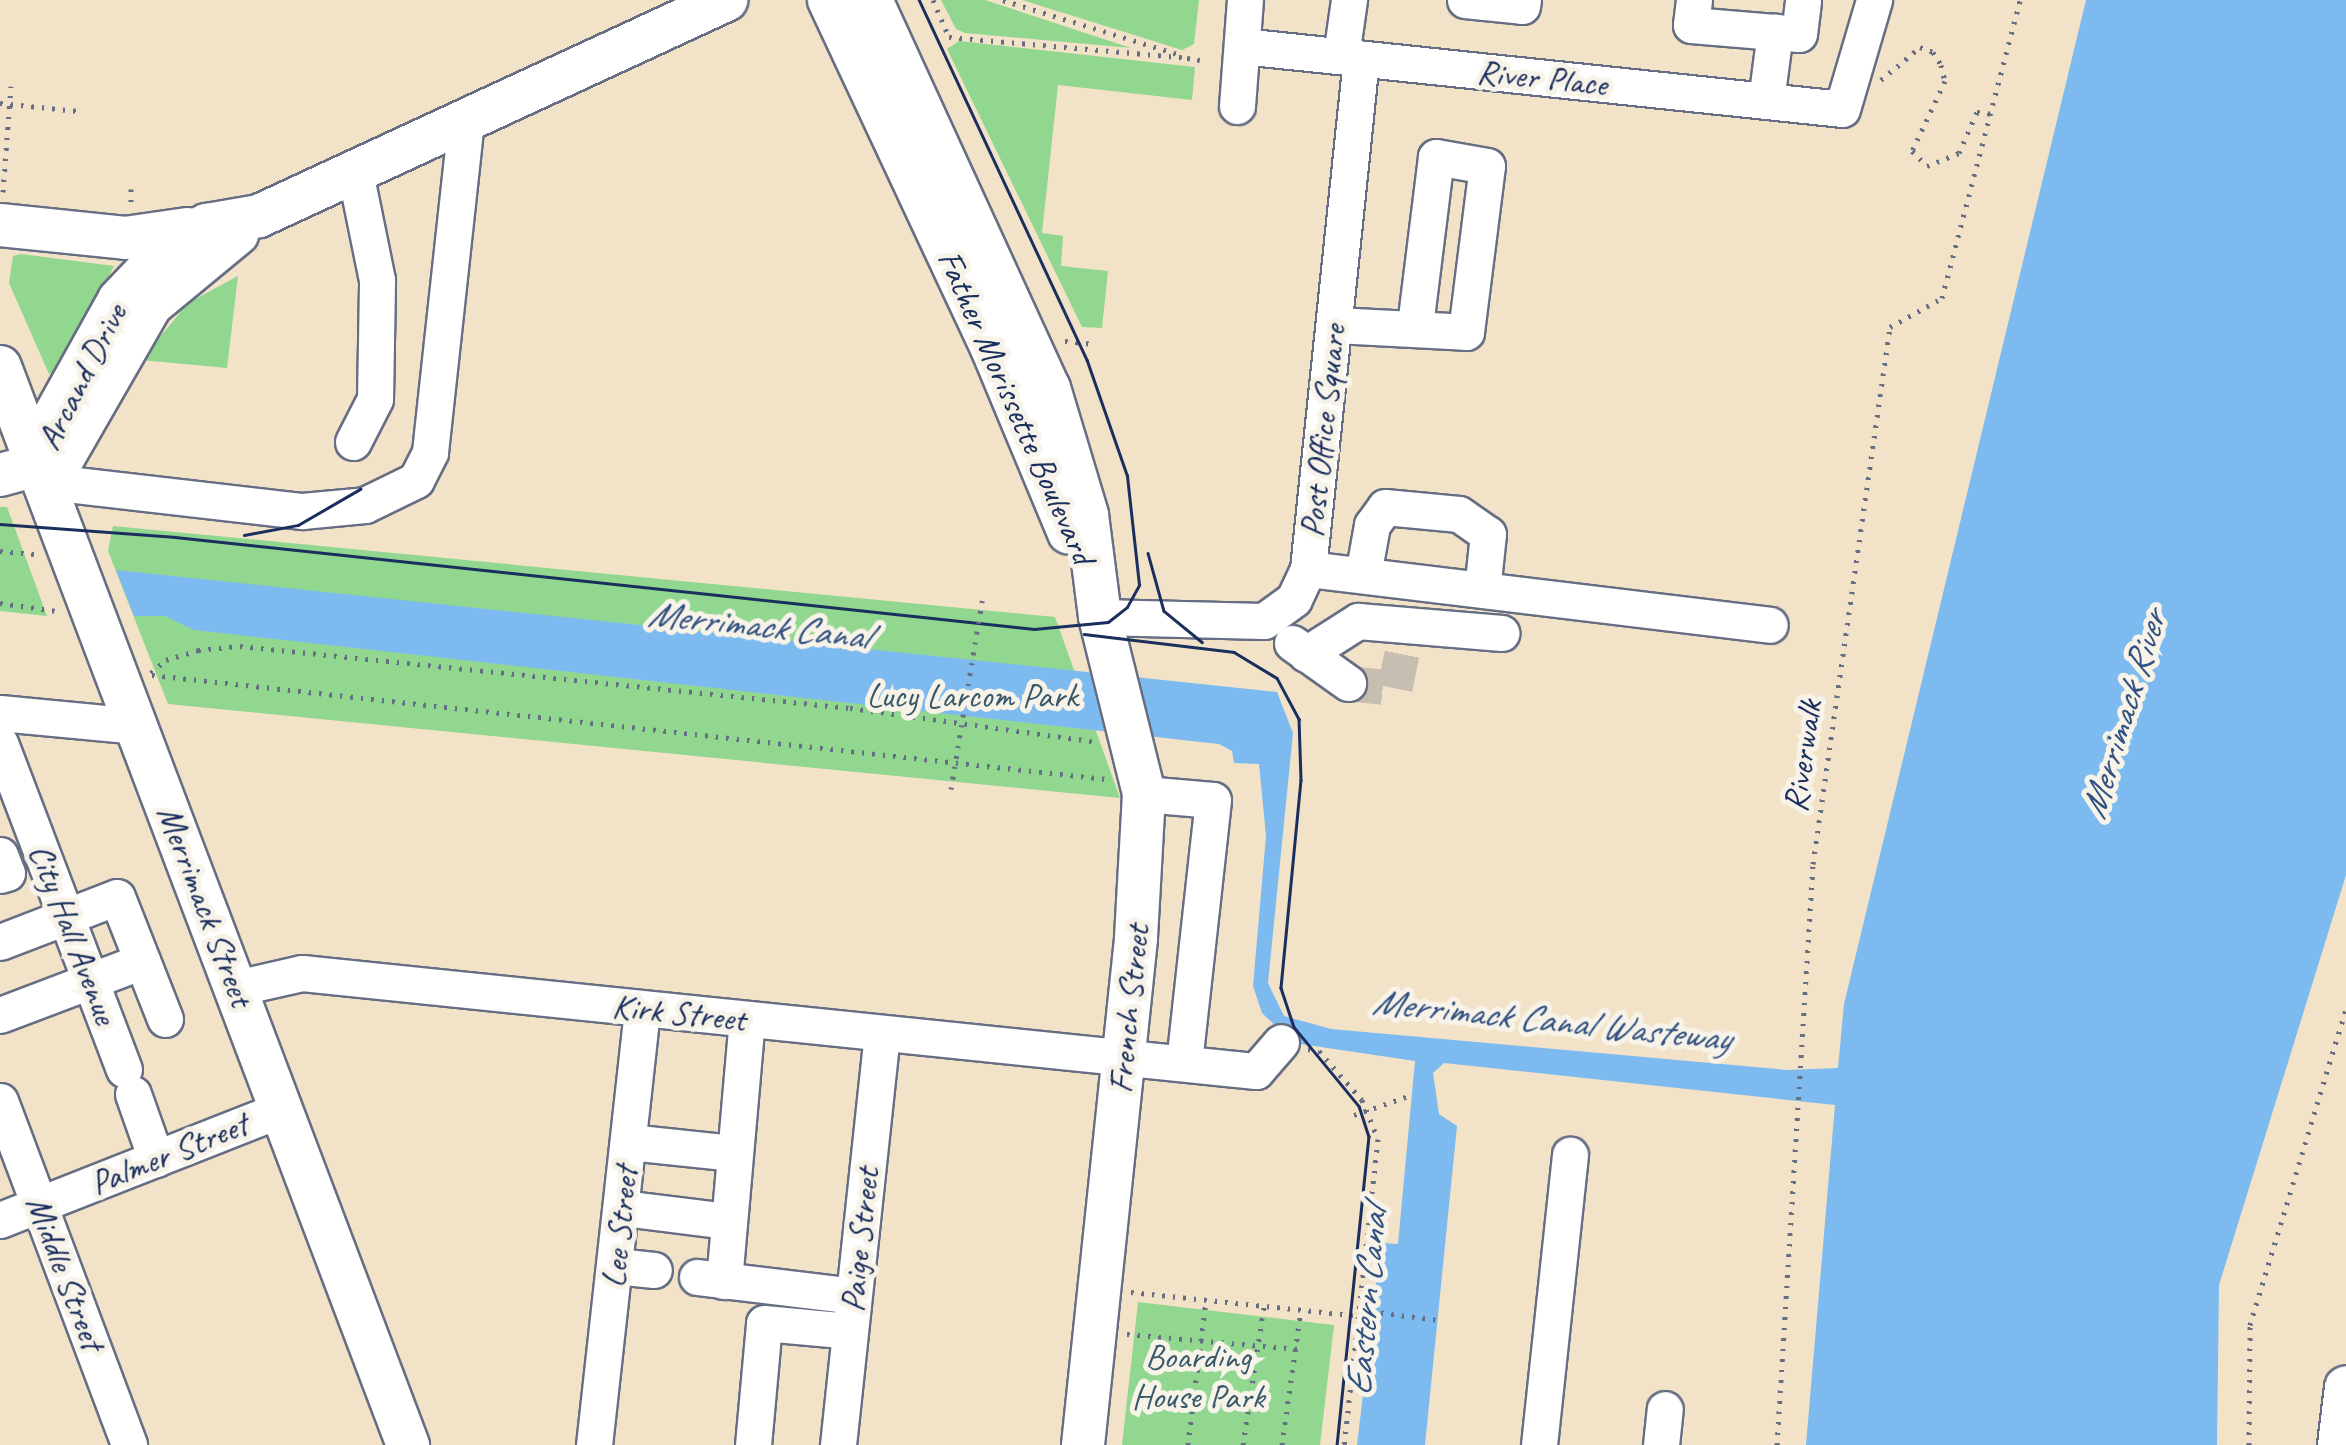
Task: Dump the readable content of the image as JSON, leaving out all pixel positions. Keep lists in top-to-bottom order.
{
  "streets": {
    "main road": [
      "Arcand Drive",
      "Father Morissette Boulevard",
      "Merrimack Street",
      "French Street"
    ],
    "street": [
      "River Place",
      "Post Office Square",
      "City Hall Avenue",
      "Kirk Street",
      "Palmer Street",
      "Lee Street",
      "Paige Street",
      "Middle Street"
    ],
    "path": ["Riverwalk"]
  },
  "crossings": [
    ["River Place", "Post Office Square"],
    ["Arcand Drive", "Merrimack Street"],
    ["Father Morissette Boulevard", "French Street"],
    ["Merrimack Street", "Kirk Street"],
    ["Merrimack Street", "Palmer Street"],
    ["City Hall Avenue", "Palmer Street"],
    ["French Street", "Kirk Street"],
    ["Kirk Street", "Lee Street"],
    ["Kirk Street", "Paige Street"],
    ["Palmer Street", "Middle Street"]
  ],
  "water": [
    "Merrimack Canal",
    "Merrimack River",
    "Merrimack Canal Wasteway",
    "Eastern Canal"
  ],
  "parks": ["Lucy Larcom Park", "Boarding House Park"]
}
